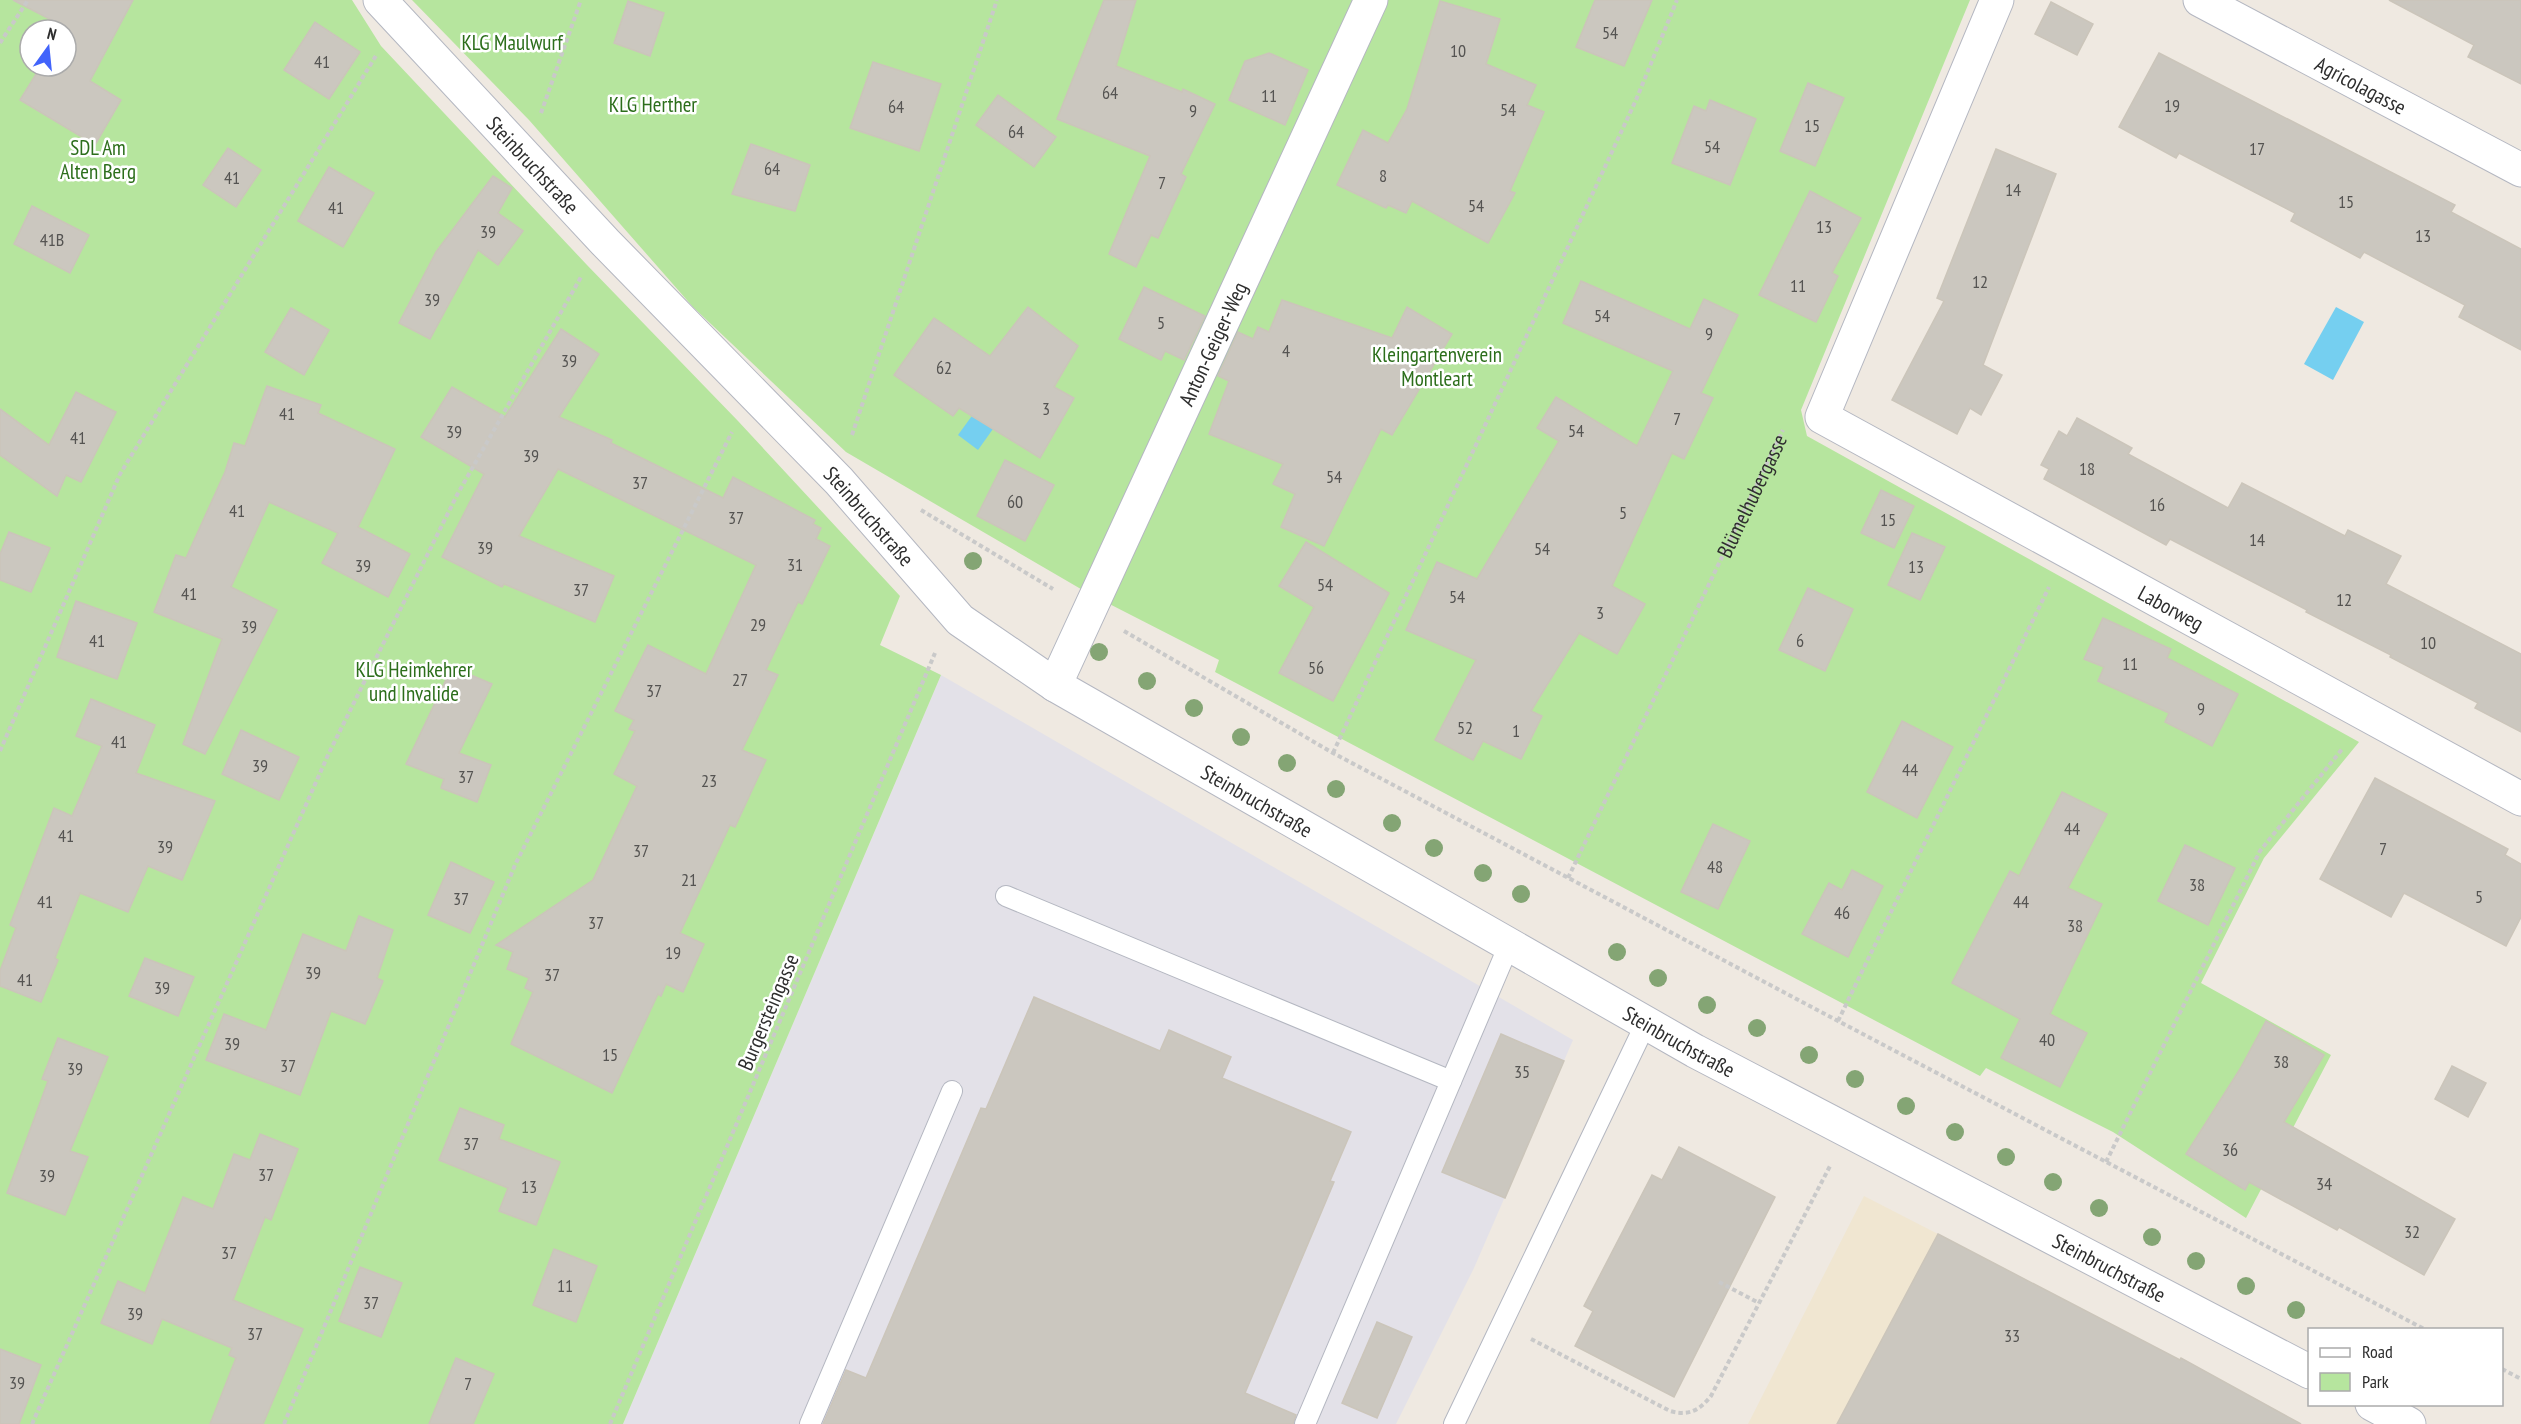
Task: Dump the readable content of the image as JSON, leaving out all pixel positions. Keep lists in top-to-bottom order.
{
  "streets": {
    "street": [
      "Agricolagasse",
      "Steinbruchstraße",
      "Anton-Geiger-Weg",
      "Laborweg"
    ],
    "path": ["Blümelhubergasse", "Burgersteingasse"]
  },
  "crossings": [
    ["Steinbruchstraße", "Anton-Geiger-Weg"],
    ["Steinbruchstraße", "Burgersteingasse"],
    ["Blümelhubergasse", "Laborweg"]
  ],
  "parks": [
    "KLG Maulwurf",
    "KLG Herther",
    "SDL Am Alten Berg",
    "Kleingartenverein Montleart",
    "KLG Heimkehrer und Invalide"
  ],
  "house_numbers": [
    "54",
    "10",
    "41",
    "64",
    "11",
    "19",
    "64",
    "54",
    "9",
    "15",
    "64",
    "54",
    "17",
    "64",
    "8",
    "41",
    "7",
    "14",
    "15",
    "54",
    "41",
    "13",
    "39",
    "13",
    "41B",
    "12",
    "11",
    "39",
    "54",
    "5",
    "9",
    "4",
    "39",
    "62",
    "3",
    "41",
    "7",
    "54",
    "39",
    "41",
    "39",
    "18",
    "54",
    "37",
    "60",
    "16",
    "41",
    "5",
    "37",
    "15",
    "14",
    "39",
    "54",
    "31",
    "39",
    "13",
    "54",
    "37",
    "41",
    "54",
    "12",
    "3",
    "29",
    "39",
    "41",
    "6",
    "10",
    "11",
    "56",
    "27",
    "37",
    "9",
    "52",
    "1",
    "41",
    "39",
    "44",
    "37",
    "23",
    "44",
    "41",
    "39",
    "7",
    "37",
    "48",
    "21",
    "38",
    "5",
    "37",
    "41",
    "44",
    "46",
    "37",
    "38",
    "19",
    "39",
    "37",
    "41",
    "39",
    "40",
    "39",
    "15",
    "38",
    "37",
    "39",
    "35",
    "37",
    "36",
    "37",
    "39",
    "34",
    "13",
    "32",
    "37",
    "11",
    "37",
    "39",
    "37",
    "33",
    "39",
    "7"
  ],
  "legend": ["Road", "Park"],
  "north": "top"
}
